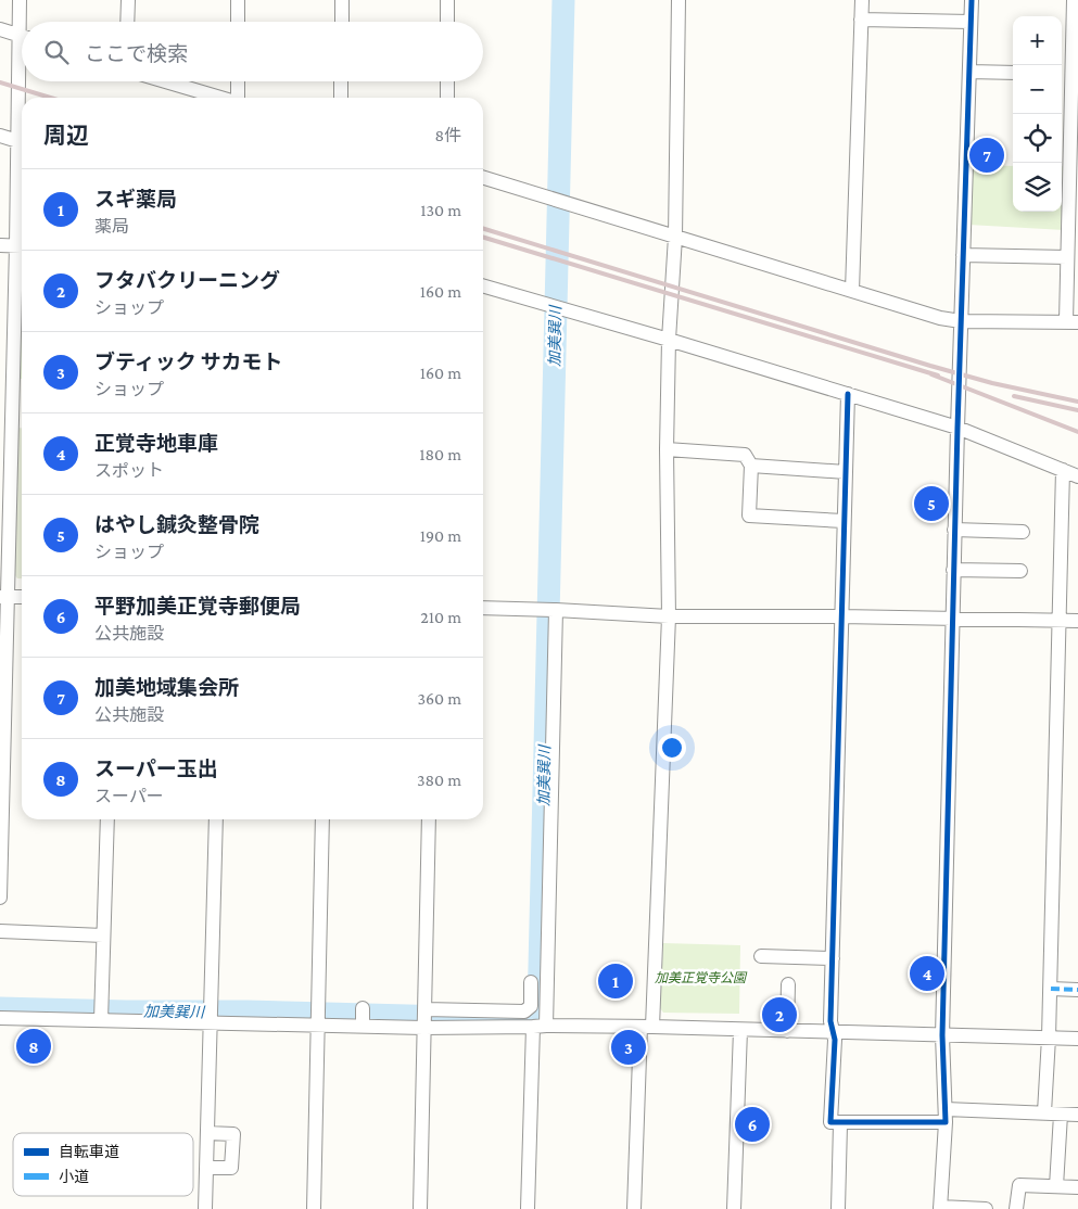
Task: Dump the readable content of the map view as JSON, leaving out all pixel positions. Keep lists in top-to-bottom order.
{
  "water": ["加美巽川"],
  "parks": ["加美正覚寺公園"],
  "legend": ["自転車道", "小道"],
  "page": {
    "map_buttons": ["+", "−"],
    "search": "ここで検索",
    "heading": ["周辺", "8件"],
    "pins": [
      "7",
      "5",
      "4",
      "1",
      "2",
      "8",
      "3",
      "6"
    ],
    "list": [
      {
        "mark": "1",
        "name": "スギ薬局",
        "note": "薬局",
        "value": "130 m"
      },
      {
        "mark": "2",
        "name": "フタバクリーニング",
        "note": "ショップ",
        "value": "160 m"
      },
      {
        "mark": "3",
        "name": "ブティック サカモト",
        "note": "ショップ",
        "value": "160 m"
      },
      {
        "mark": "4",
        "name": "正覚寺地車庫",
        "note": "スポット",
        "value": "180 m"
      },
      {
        "mark": "5",
        "name": "はやし鍼灸整骨院",
        "note": "ショップ",
        "value": "190 m"
      },
      {
        "mark": "6",
        "name": "平野加美正覚寺郵便局",
        "note": "公共施設",
        "value": "210 m"
      },
      {
        "mark": "7",
        "name": "加美地域集会所",
        "note": "公共施設",
        "value": "360 m"
      },
      {
        "mark": "8",
        "name": "スーパー玉出",
        "note": "スーパー",
        "value": "380 m"
      }
    ]
  }
}
